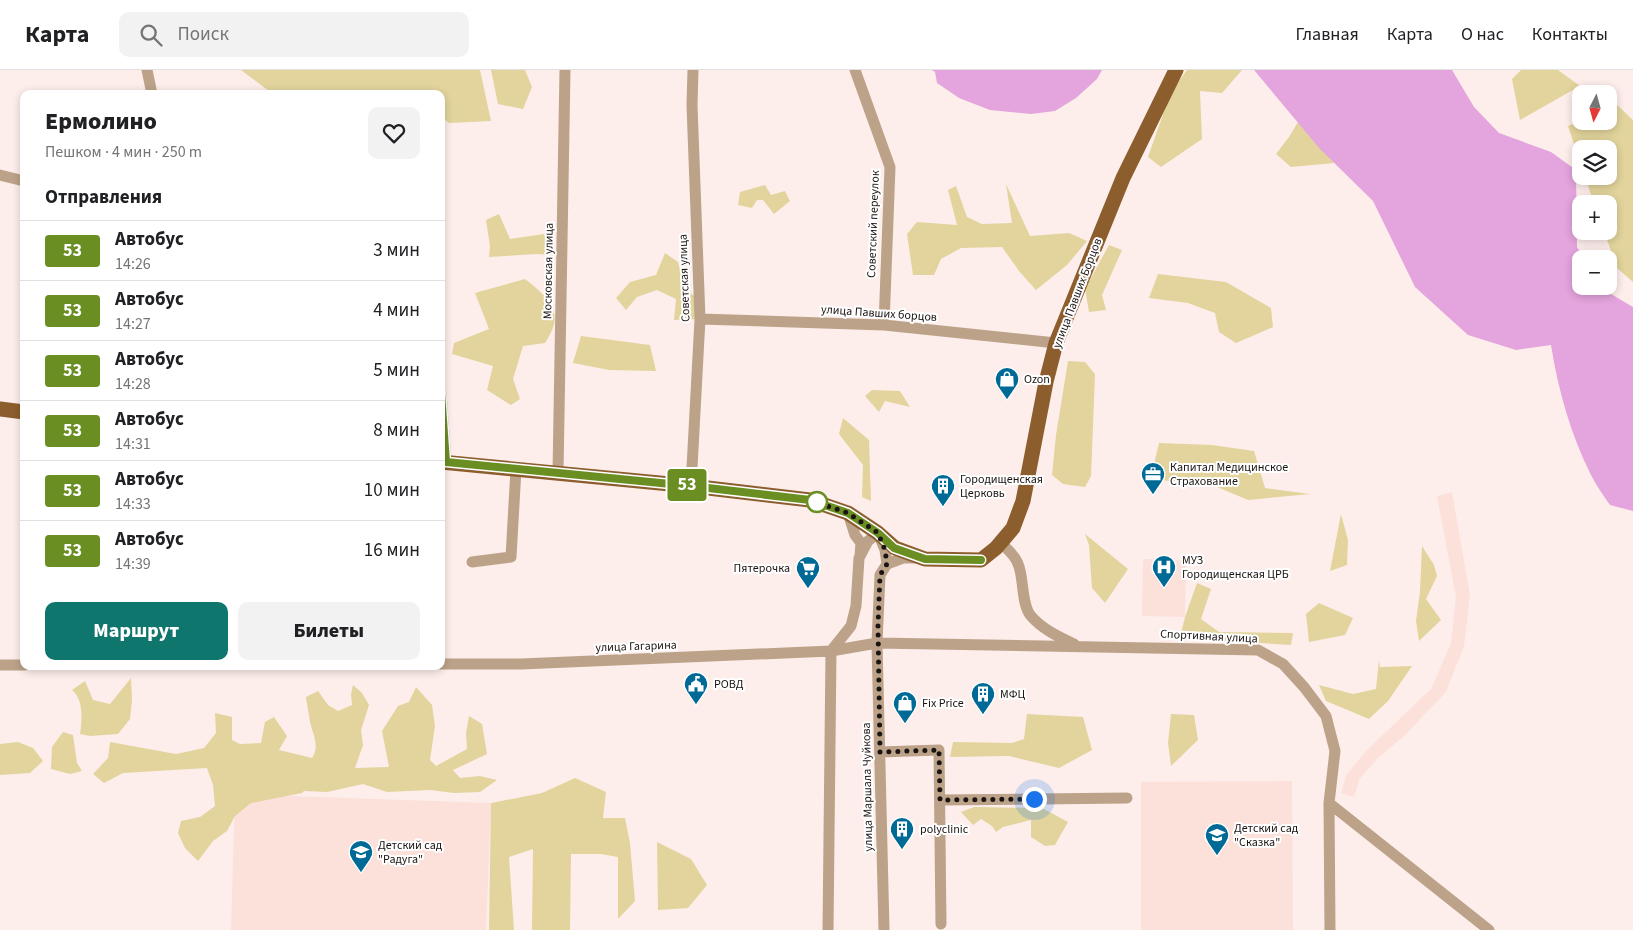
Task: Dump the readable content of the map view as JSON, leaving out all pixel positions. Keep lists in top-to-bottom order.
{
  "streets": {
    "main road": ["улица Павших Борцов"],
    "street": [
      "Советский переулок",
      "Московская улица",
      "Советская улица",
      "улица Павших борцов",
      "Спортивная улица",
      "улица Гагарина",
      "улица Маршала Чуйкова"
    ]
  },
  "crossings": [
    ["Советский переулок", "улица Павших борцов"],
    ["Советская улица", "улица Павших борцов"],
    ["улица Павших Борцов", "улица Павших борцов"],
    ["Спортивная улица", "улица Гагарина"],
    ["Спортивная улица", "улица Маршала Чуйкова"],
    ["улица Гагарина", "улица Маршала Чуйкова"]
  ],
  "places": {
    "shop": ["Ozon", "Fix Price"],
    "office": ["Капитал Медицинское Страхование"],
    "building": ["Городищенская Церковь", "МФЦ", "polyclinic"],
    "hospital": ["МУЗ Городищенская ЦРБ"],
    "supermarket": ["Пятерочка"],
    "public building": ["РОВД"],
    "school or university": ["Детский сад \"Сказка\"", "Детский сад \"Радуга\""]
  },
  "lines": ["bus line 53"],
  "north": "bottom",
  "page": {
    "header": "Карта",
    "search": "Поиск",
    "nav": [
      "Главная",
      "Карта",
      "О нас",
      "Контакты"
    ],
    "on_map": "53",
    "map_buttons": ["+", "−"],
    "heading": [
      ["Ермолино", "Пешком · 4 мин · 250 m"],
      "Отправления"
    ],
    "list": [
      {
        "mark": "53",
        "name": "Автобус",
        "note": "14:26",
        "value": "3 мин"
      },
      {
        "mark": "53",
        "name": "Автобус",
        "note": "14:27",
        "value": "4 мин"
      },
      {
        "mark": "53",
        "name": "Автобус",
        "note": "14:28",
        "value": "5 мин"
      },
      {
        "mark": "53",
        "name": "Автобус",
        "note": "14:31",
        "value": "8 мин"
      },
      {
        "mark": "53",
        "name": "Автобус",
        "note": "14:33",
        "value": "10 мин"
      },
      {
        "mark": "53",
        "name": "Автобус",
        "note": "14:39",
        "value": "16 мин"
      }
    ],
    "buttons": ["Маршрут", "Билеты"]
  }
}
